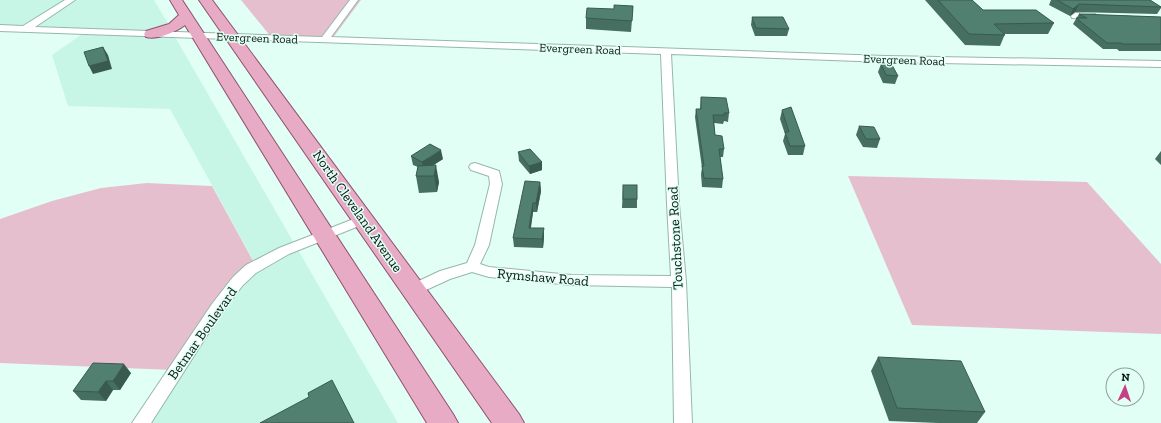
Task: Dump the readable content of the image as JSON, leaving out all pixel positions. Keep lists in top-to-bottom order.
{
  "streets": {
    "main road": ["North Cleveland Avenue"],
    "street": [
      "Evergreen Road",
      "Touchstone Road",
      "Rymshaw Road",
      "Betmar Boulevard"
    ]
  },
  "crossings": [
    ["Evergreen Road", "North Cleveland Avenue"],
    ["Evergreen Road", "Touchstone Road"],
    ["North Cleveland Avenue", "Betmar Boulevard"],
    ["Touchstone Road", "Rymshaw Road"]
  ],
  "north": "top"
}
